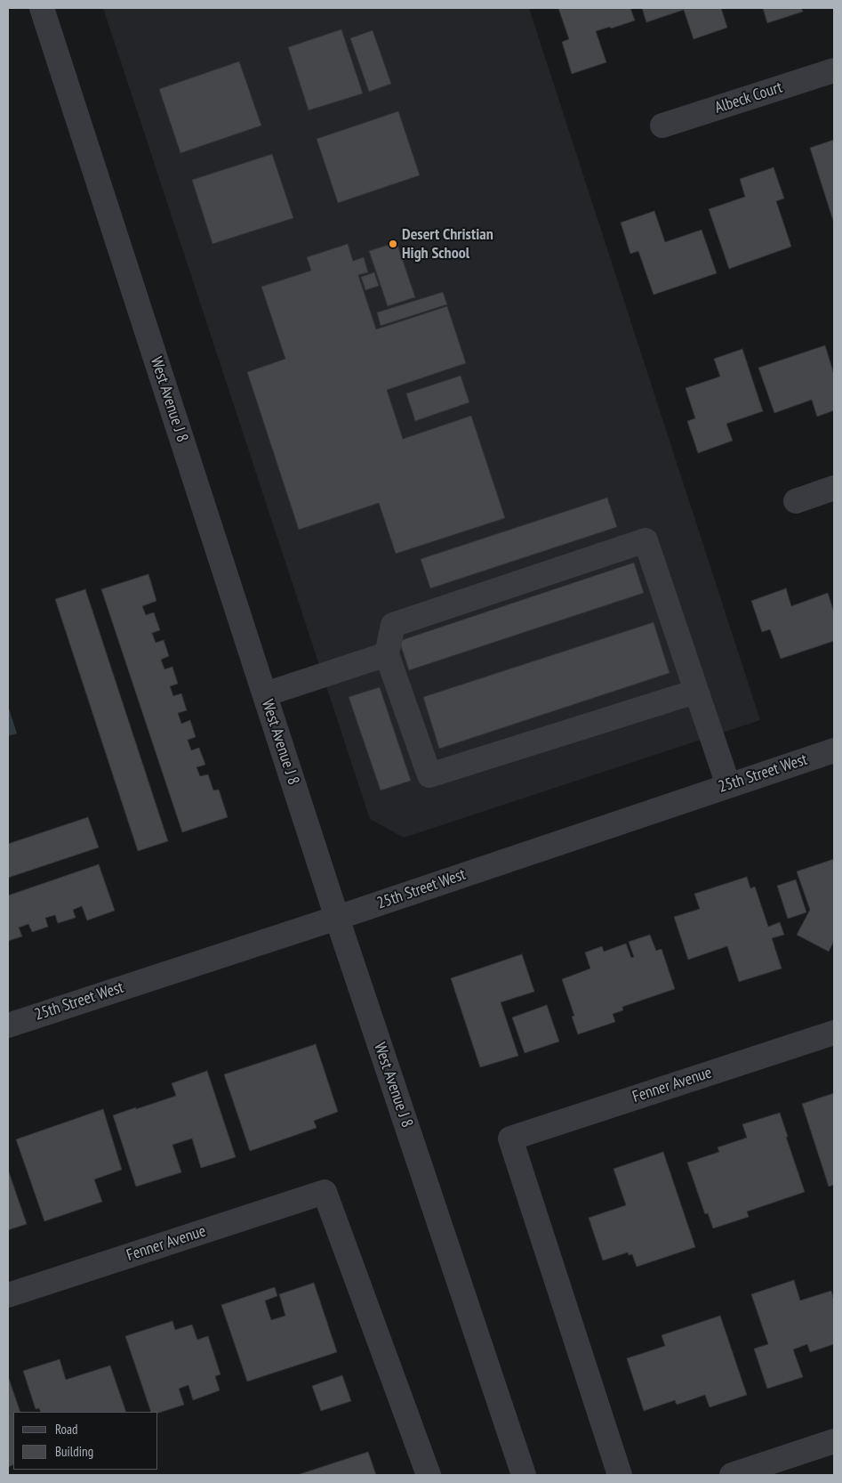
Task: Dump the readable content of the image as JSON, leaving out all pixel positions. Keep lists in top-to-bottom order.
{
  "streets": {
    "street": [
      "Albeck Court",
      "West Avenue J 8",
      "25th Street West",
      "Fenner Avenue"
    ]
  },
  "crossings": [
    ["West Avenue J 8", "25th Street West"]
  ],
  "places": ["Desert Christian High School"],
  "legend": ["Road", "Building"]
}
